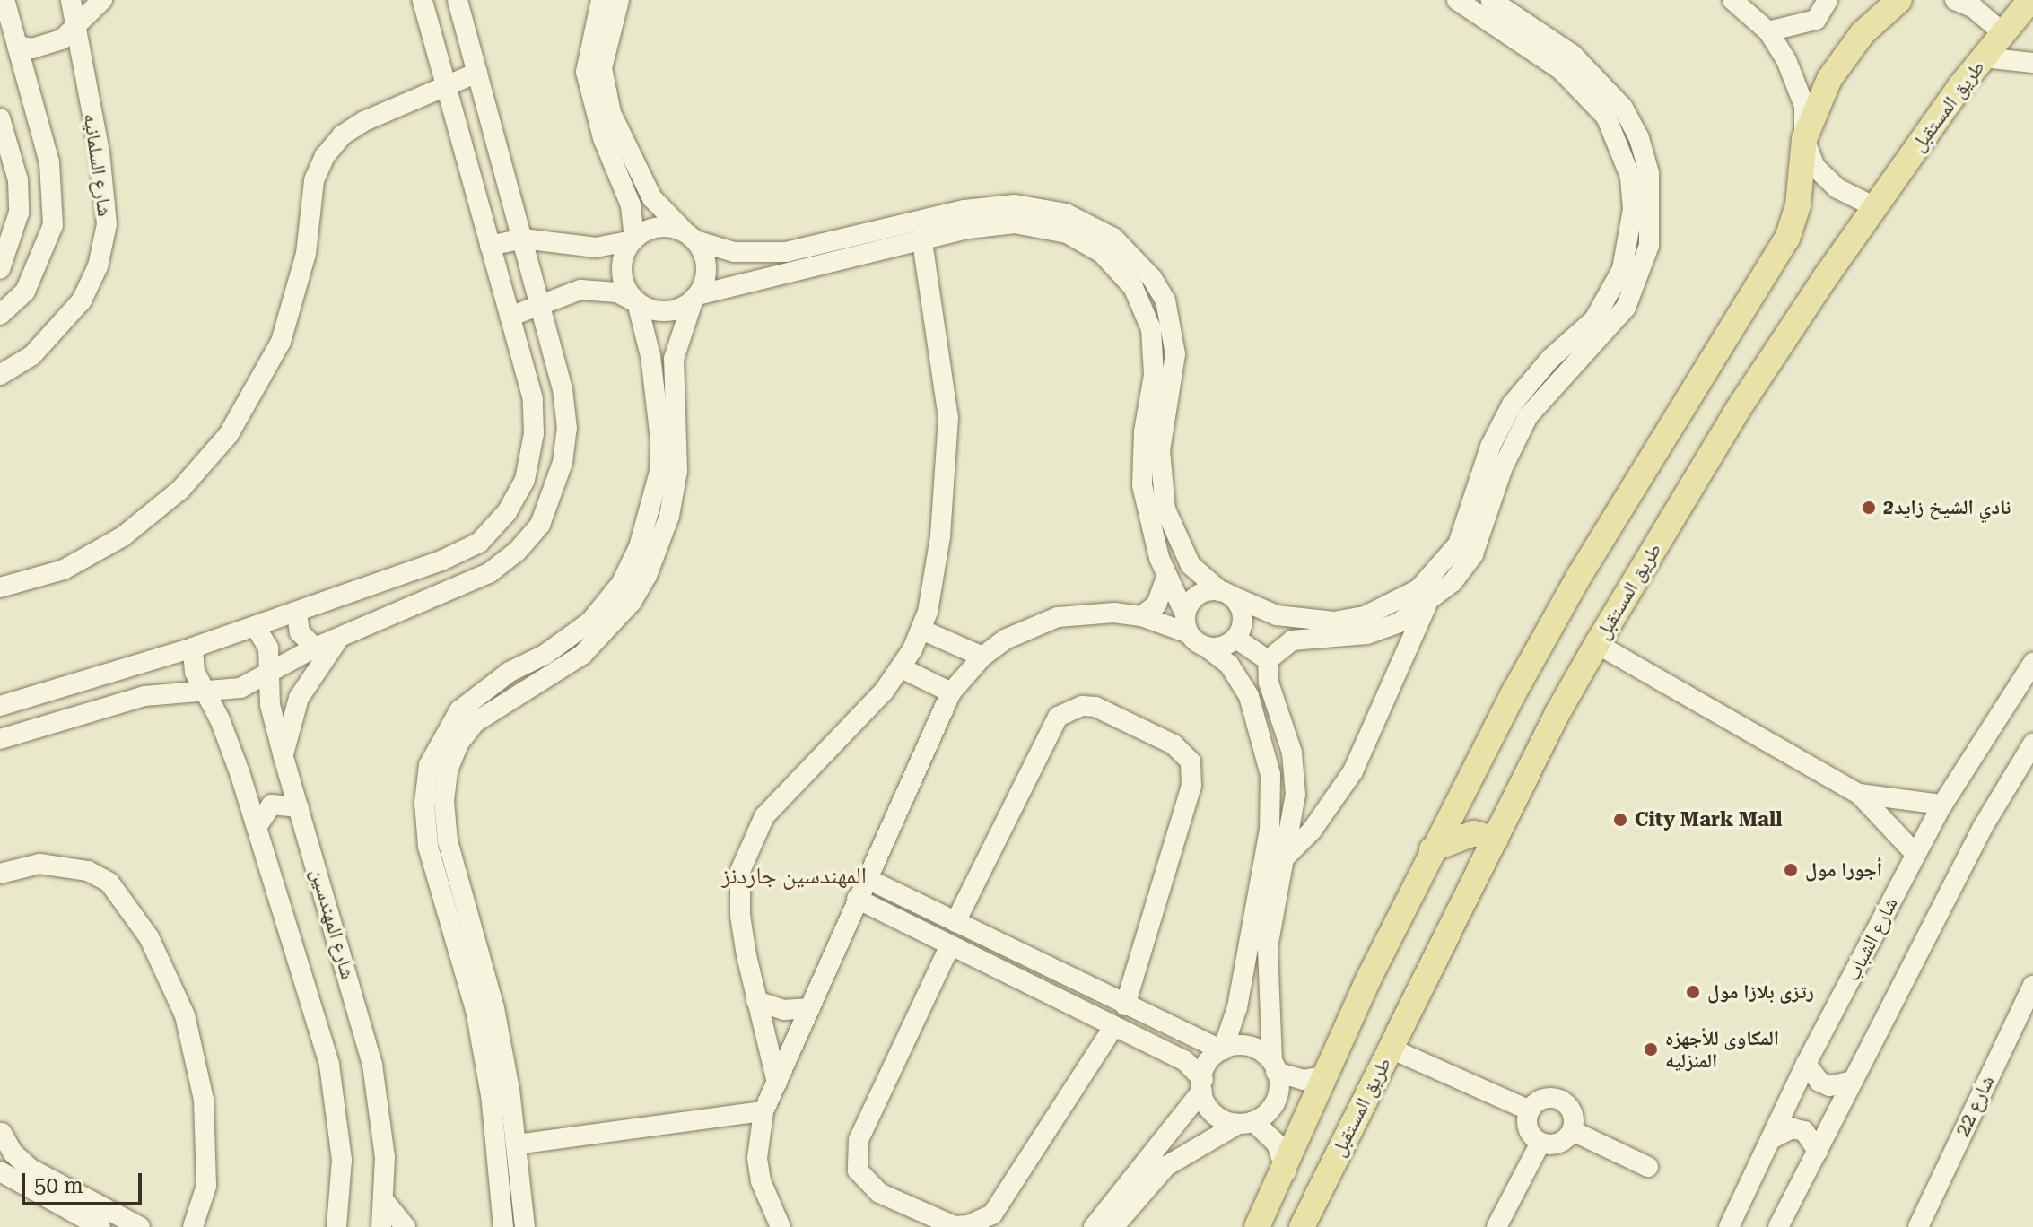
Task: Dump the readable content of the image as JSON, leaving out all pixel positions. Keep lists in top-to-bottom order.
{
  "streets": {
    "main road": ["طريق المستقبل"],
    "street": [
      "شارع السلمانيه",
      "شارع المهندسين",
      "شارع الشباب",
      "شارع 22"
    ]
  },
  "districts": ["المهندسين جاردنز"],
  "places": [
    "نادي الشيخ زايد2",
    "City Mark Mall",
    "أجورا مول",
    "رتزى بلازا مول",
    "المكاوى للأجهزه المنزليه"
  ],
  "scale_bar": "50 m"
}
